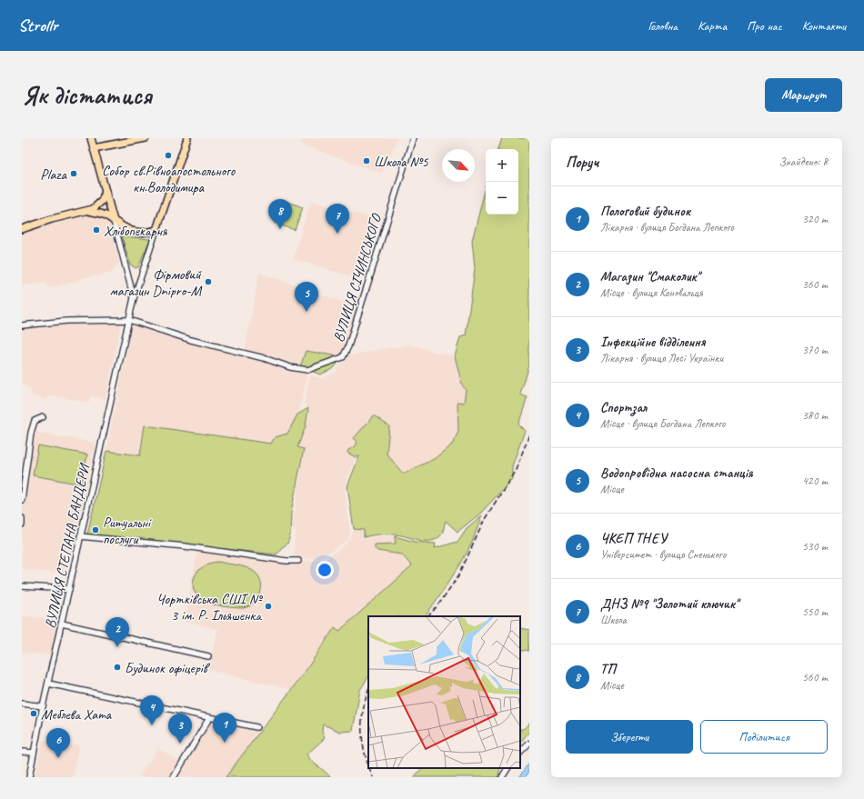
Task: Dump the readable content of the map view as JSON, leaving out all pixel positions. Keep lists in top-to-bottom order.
{
  "streets": {
    "street": ["ВУЛИЦЯ СІЧИНСЬКОГО", "ВУЛИЦЯ СТЕПАНА БАНДЕРИ"]
  },
  "crossings": [
    ["ВУЛИЦЯ СІЧИНСЬКОГО", "ВУЛИЦЯ СТЕПАНА БАНДЕРИ"]
  ],
  "places": [
    "Собор св.Рівноапостольного кн.Володимира",
    "Школа №5",
    "Plaza",
    "Хлібопекарня",
    "Фірмовий магазин Dnipro-M",
    "Ритуальні послуги",
    "Чортківська СШІ № 3 ім. Р. Ільяшенка",
    "Будинок офіцерів",
    "Меблева Хата"
  ],
  "north": "bottom right",
  "page": {
    "header": "Strollr",
    "nav": [
      "Головна",
      "Карта",
      "Про нас",
      "Контакти"
    ],
    "buttons": [
      "Маршрут",
      ["Зберегти", "Поділитися"]
    ],
    "title": "Як дістатися",
    "heading": ["Поруч", "Знайдено: 8"],
    "map_buttons": ["+", "−"],
    "list": [
      {
        "mark": "1",
        "name": "Пологовий будинок",
        "note": "Лікарня · вулиця Богдана Лепкого",
        "value": "320 m"
      },
      {
        "mark": "2",
        "name": "Магазин \"Смаколик\"",
        "note": "Місце · вулиця Коновальця",
        "value": "360 m"
      },
      {
        "mark": "3",
        "name": "Інфекційне відділення",
        "note": "Лікарня · вулиця Лесі Українки",
        "value": "370 m"
      },
      {
        "mark": "4",
        "name": "Спортзал",
        "note": "Місце · вулиця Богдана Лепкого",
        "value": "380 m"
      },
      {
        "mark": "5",
        "name": "Водопровідна насосна станція",
        "note": "Місце",
        "value": "420 m"
      },
      {
        "mark": "6",
        "name": "ЧКЕП ТНЕУ",
        "note": "Університет · вулиця Сненького",
        "value": "530 m"
      },
      {
        "mark": "7",
        "name": "ДНЗ №9 \"Золотий ключик\"",
        "note": "Школа",
        "value": "550 m"
      },
      {
        "mark": "8",
        "name": "ТП",
        "note": "Місце",
        "value": "560 m"
      }
    ],
    "pins": [
      "8",
      "7",
      "5",
      "2",
      "4",
      "1",
      "3",
      "6"
    ]
  }
}
